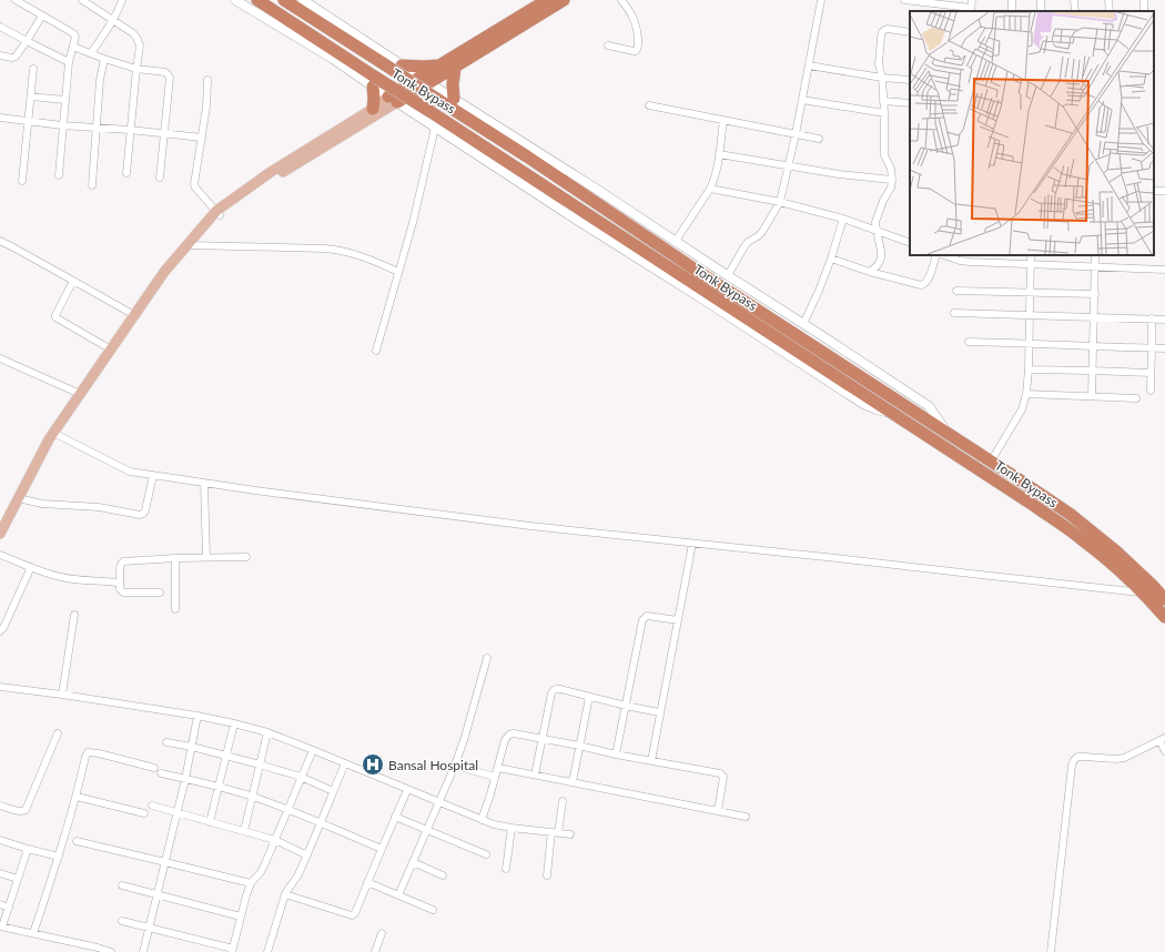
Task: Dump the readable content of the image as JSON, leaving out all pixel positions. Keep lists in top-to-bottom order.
{
  "streets": {
    "highway": ["Tonk Bypass"]
  },
  "places": {
    "hospital": ["Bansal Hospital"]
  }
}
